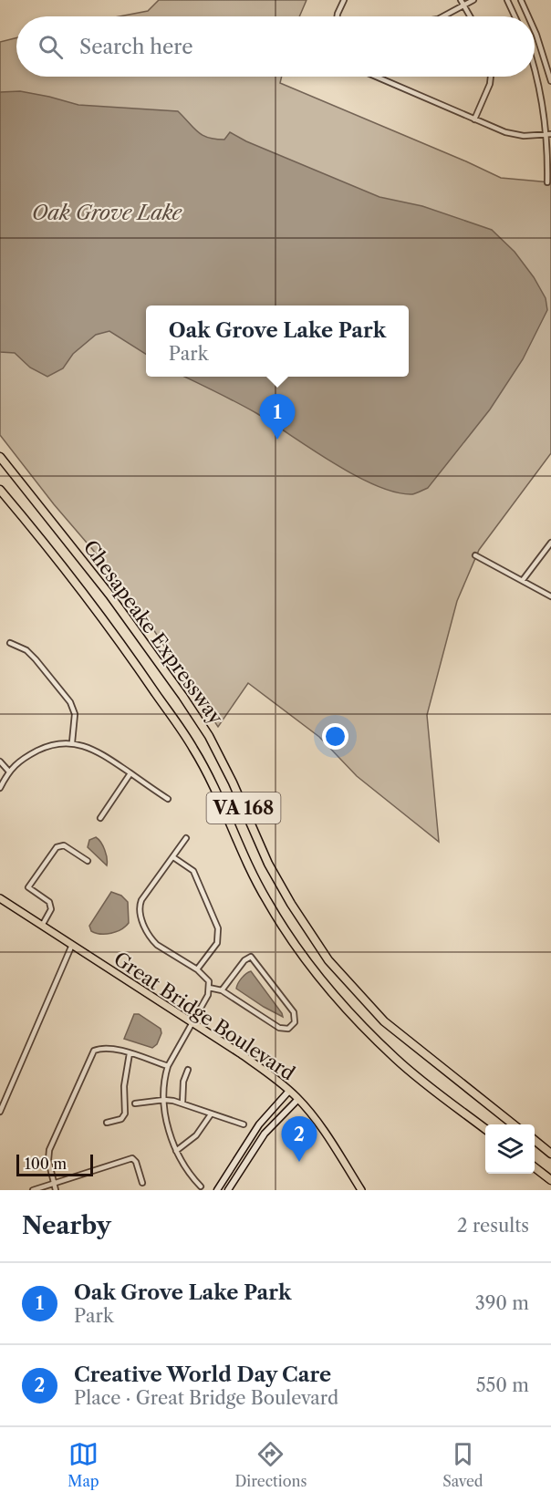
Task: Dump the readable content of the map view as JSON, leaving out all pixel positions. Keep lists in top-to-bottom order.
{
  "streets": {
    "highway": ["Chesapeake Expressway", "VA 168"],
    "main road": ["Great Bridge Boulevard"]
  },
  "water": ["Oak Grove Lake"],
  "scale_bar": "100 m",
  "page": {
    "search": "Search here",
    "popup": ["Oak Grove Lake Park", "Park"],
    "pins": ["1", "2"],
    "scale": "100 m",
    "heading": ["Nearby", "2 results"],
    "list": [
      {
        "mark": "1",
        "name": "Oak Grove Lake Park",
        "note": "Park",
        "value": "390 m"
      },
      {
        "mark": "2",
        "name": "Creative World Day Care",
        "note": "Place · Great Bridge Boulevard",
        "value": "550 m"
      }
    ],
    "nav": ["Map", "Directions", "Saved"]
  }
}
